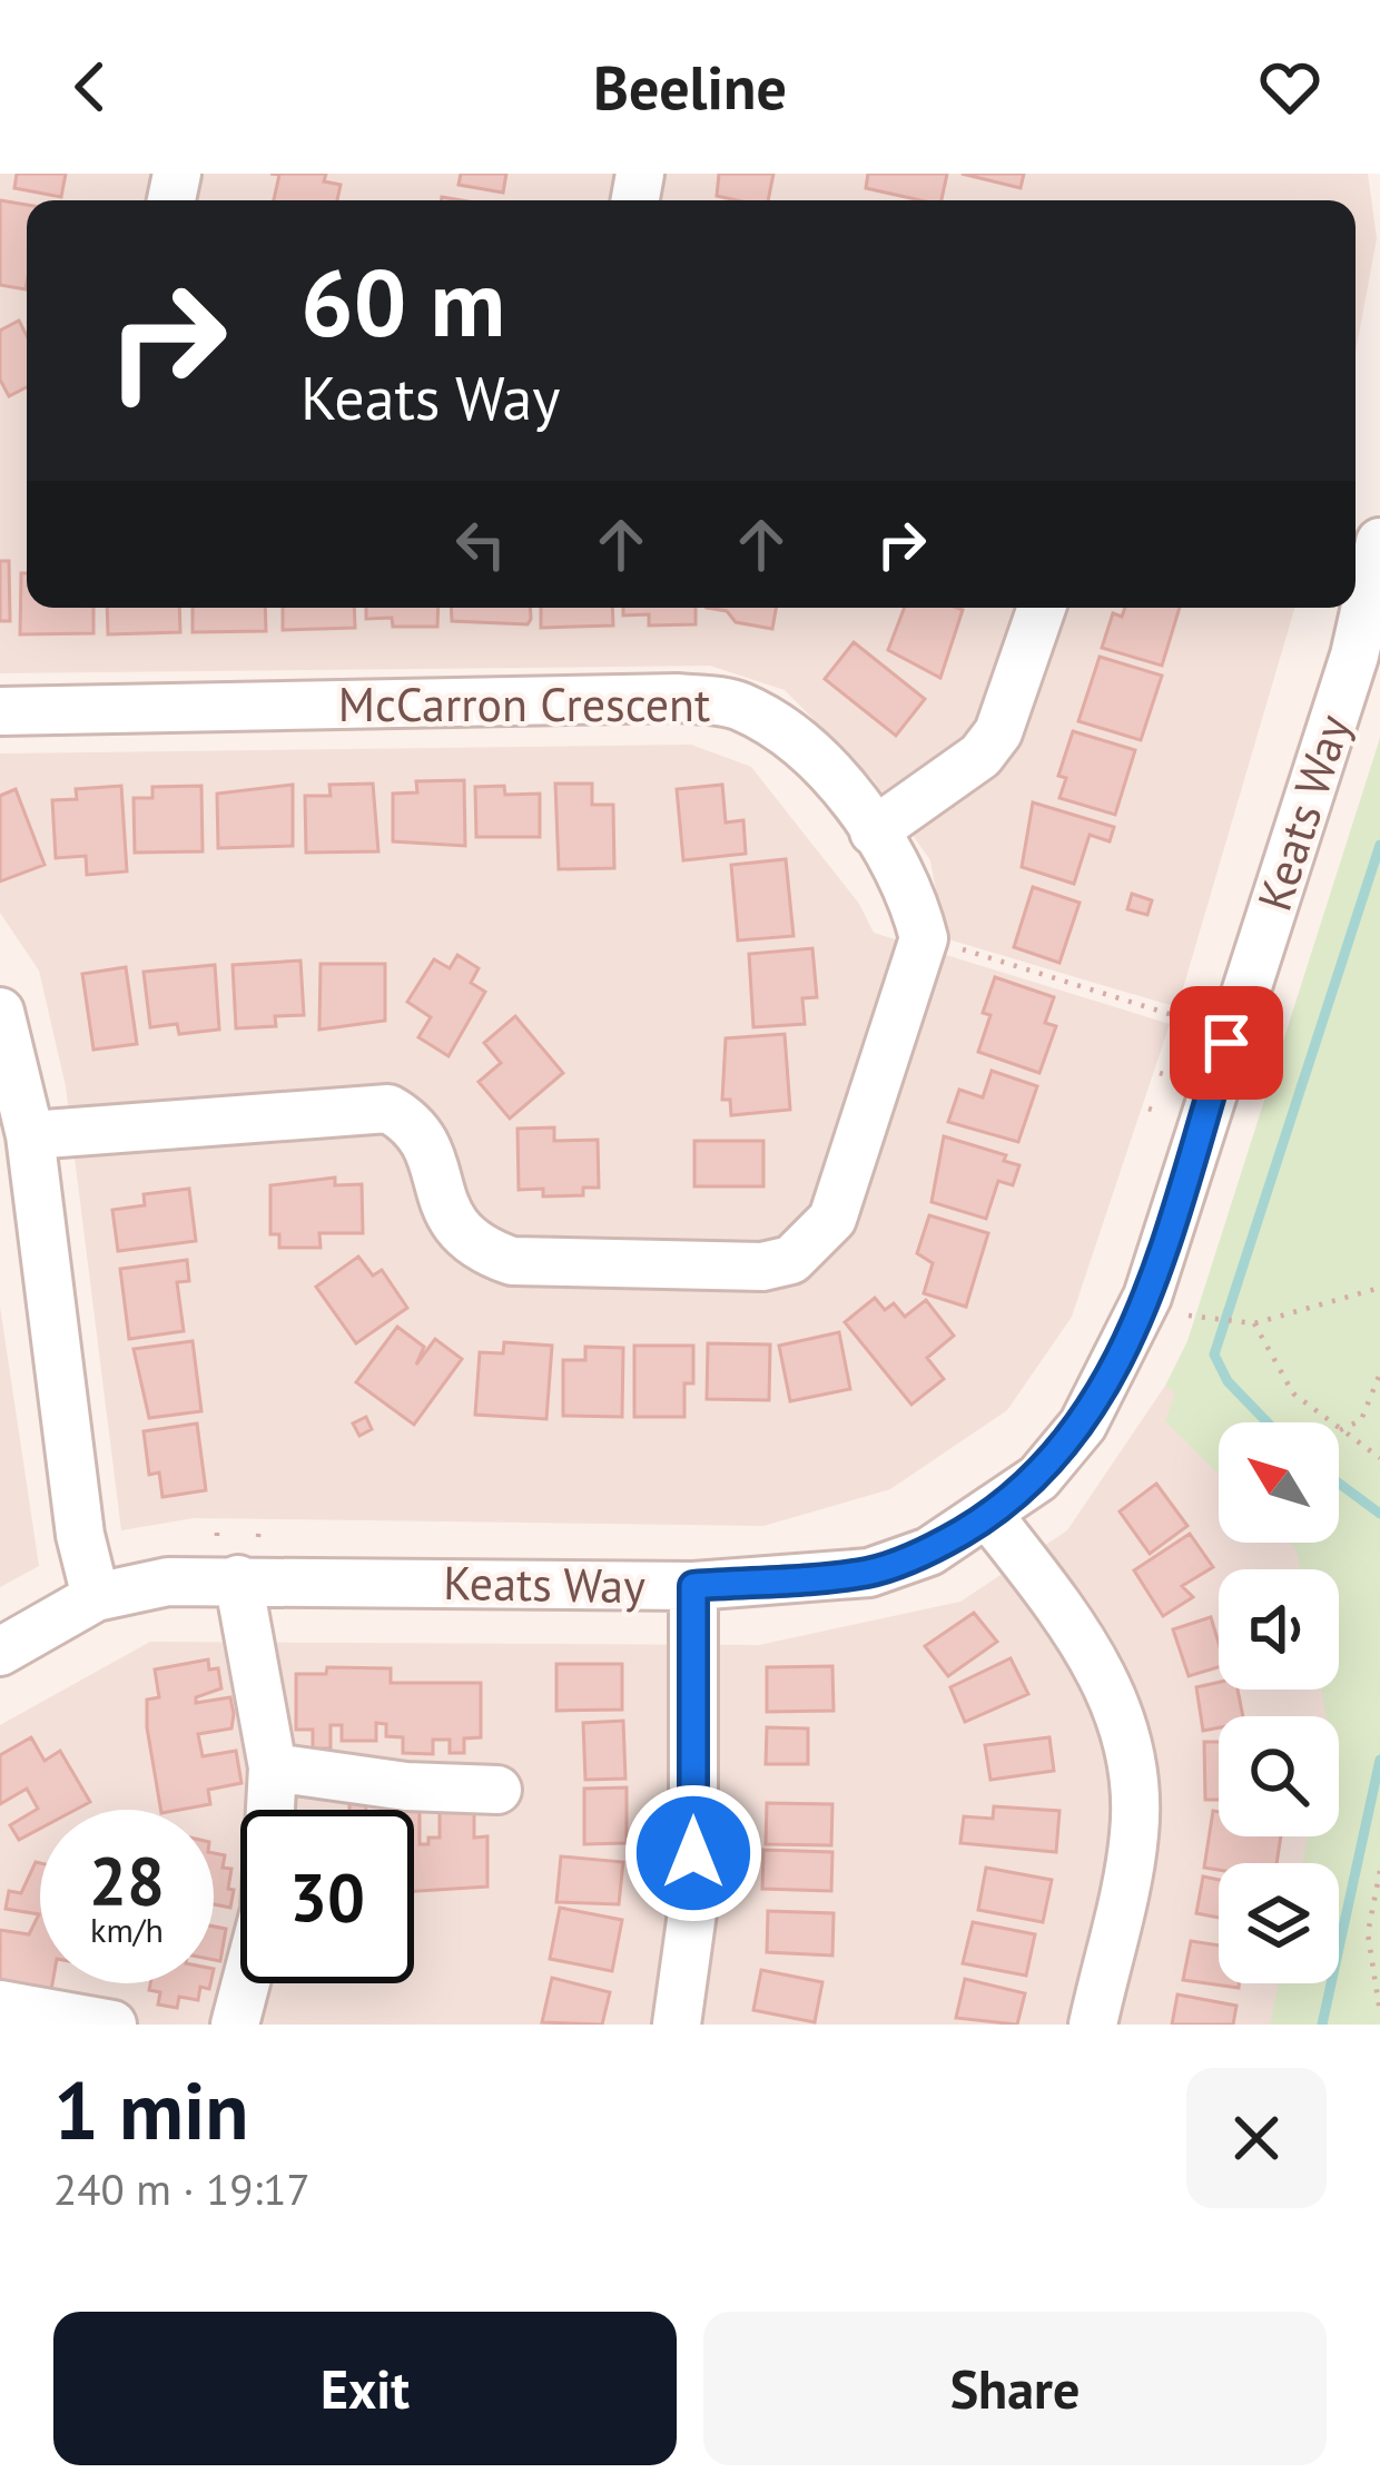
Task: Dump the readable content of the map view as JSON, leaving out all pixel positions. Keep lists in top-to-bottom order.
{
  "streets": {
    "street": ["McCarron Crescent", "Keats Way"]
  },
  "north": "top left",
  "page": {
    "header": "Beeline",
    "turn": ["60 m", "Keats Way"],
    "speed": "28 km/h",
    "limit": "30",
    "heading": ["1 min", "240 m · 19:17"],
    "buttons": ["Exit", "Share"]
  }
}
